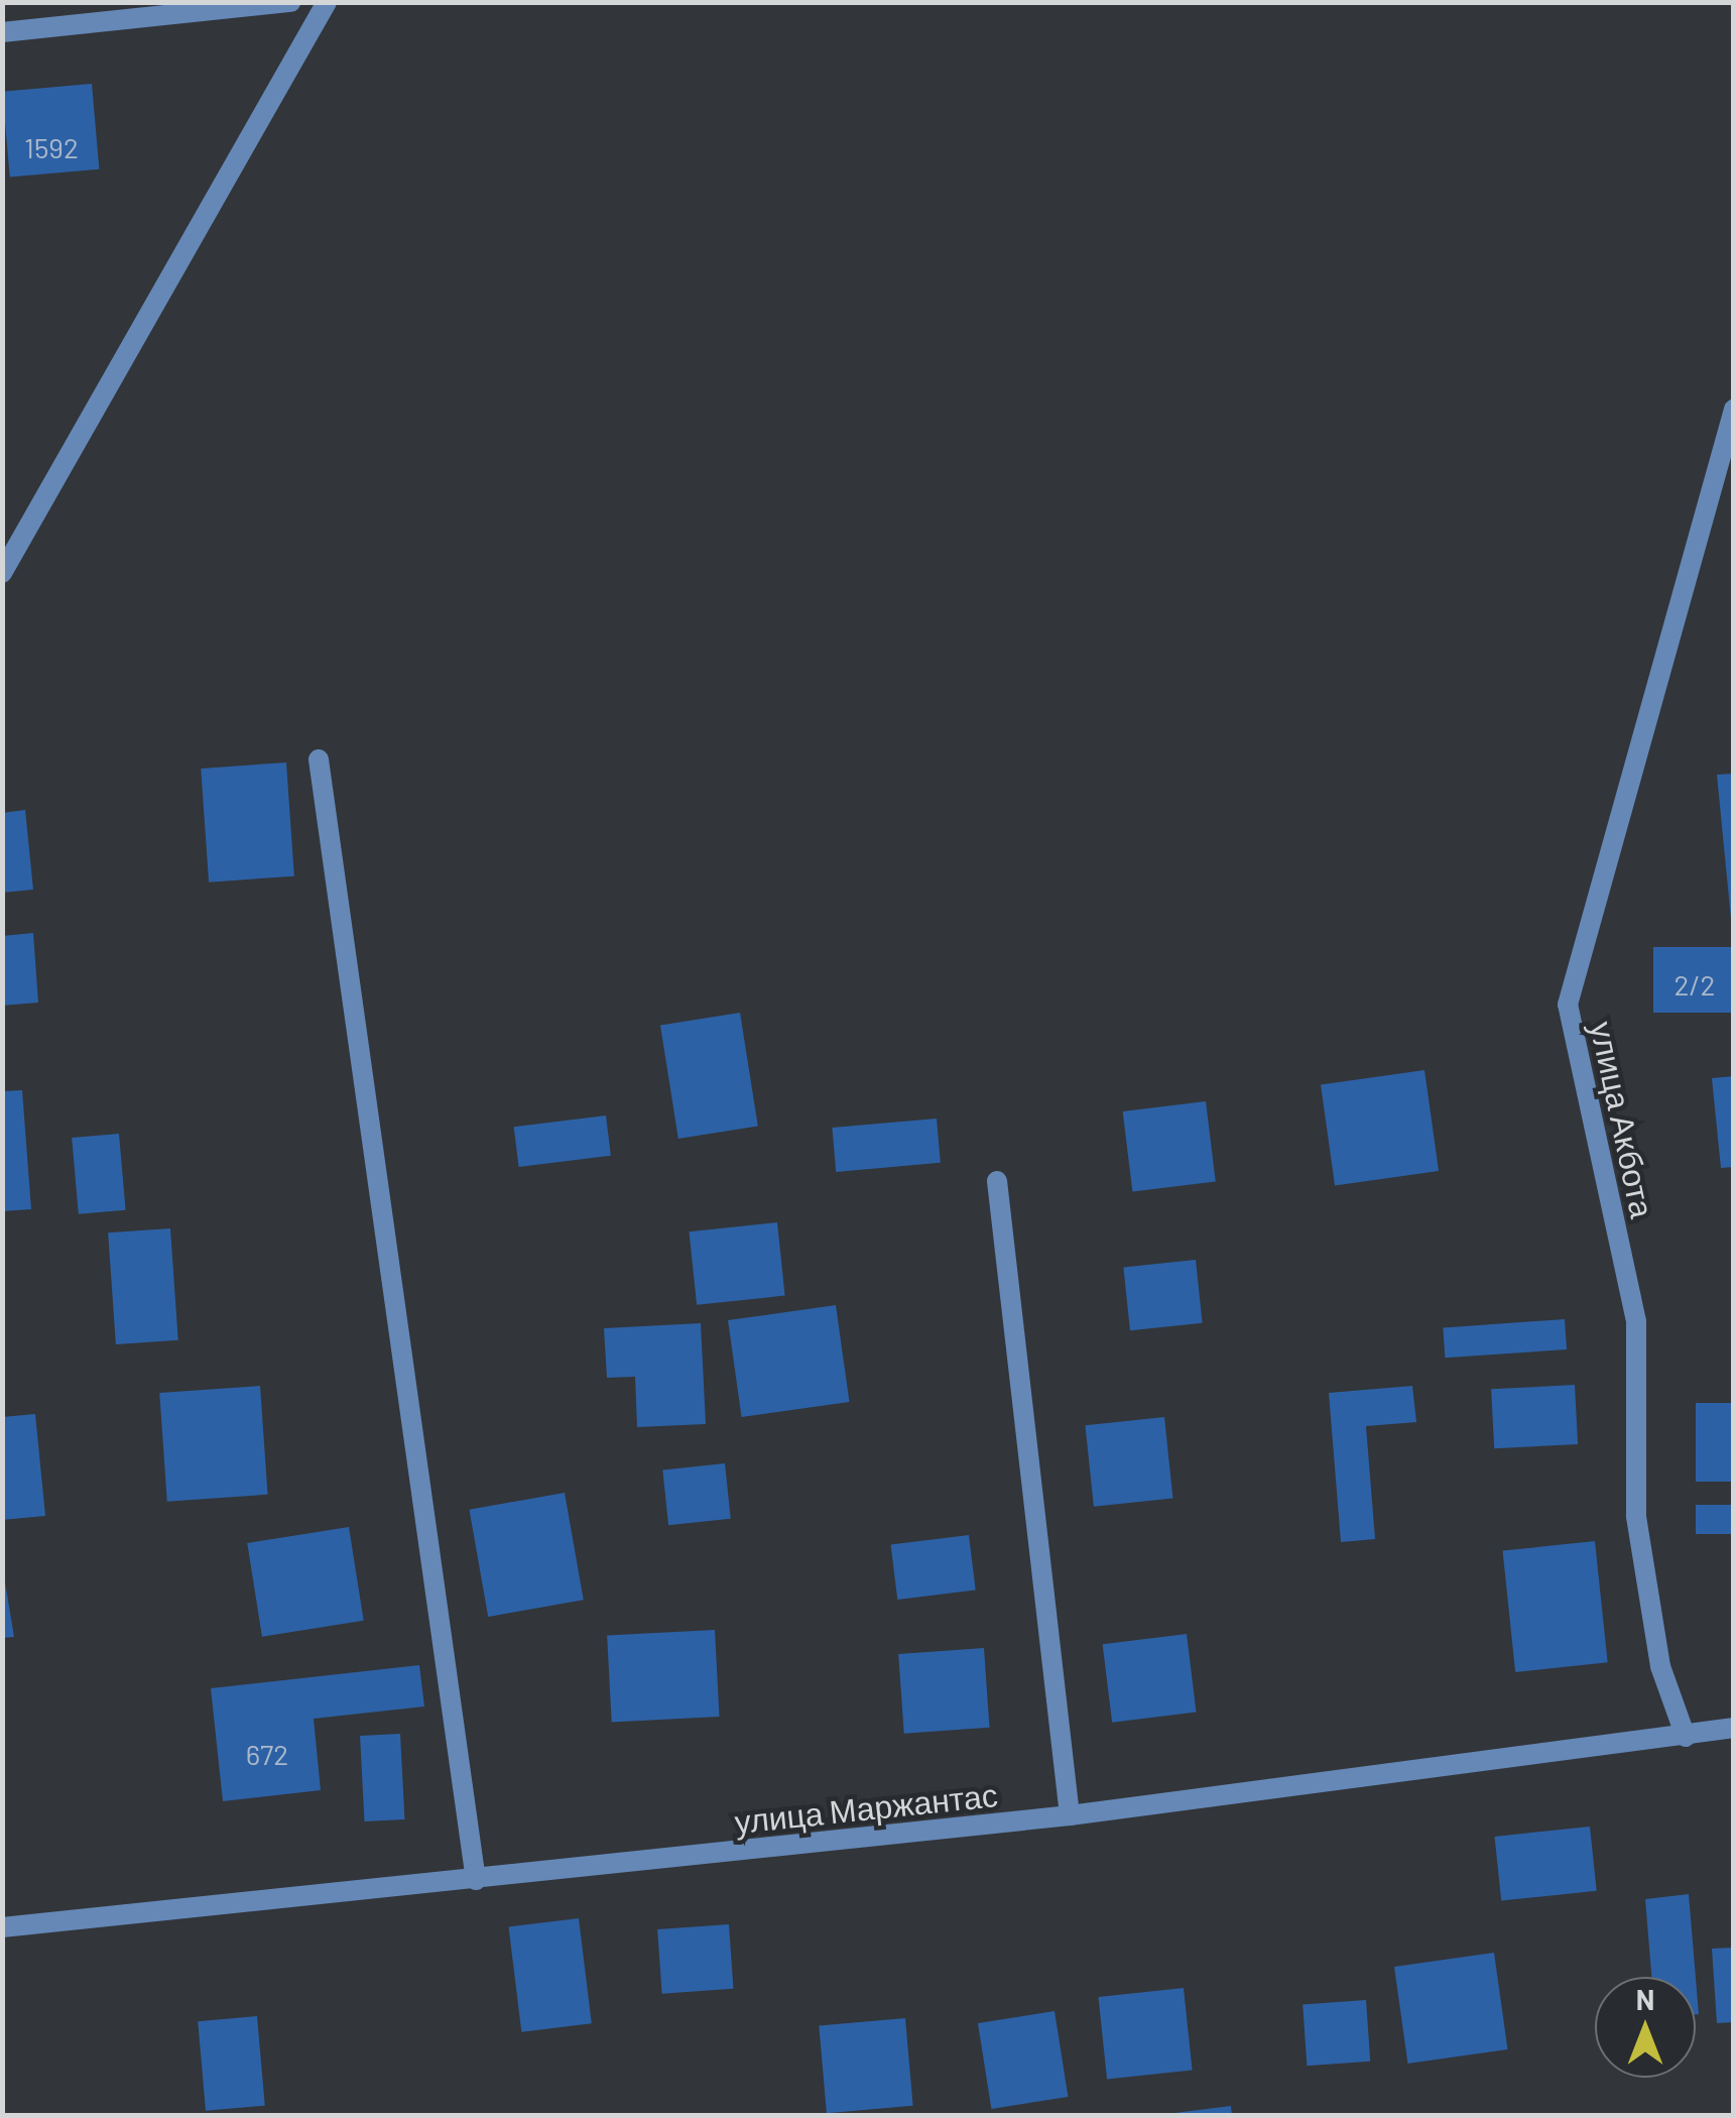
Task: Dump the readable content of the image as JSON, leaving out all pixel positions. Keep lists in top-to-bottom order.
{
  "streets": {
    "street": ["улица Акбота", "улица Маржантас"]
  },
  "crossings": [
    ["улица Акбота", "улица Маржантас"]
  ],
  "house_numbers": ["1592", "2/2", "672"],
  "north": "top"
}
